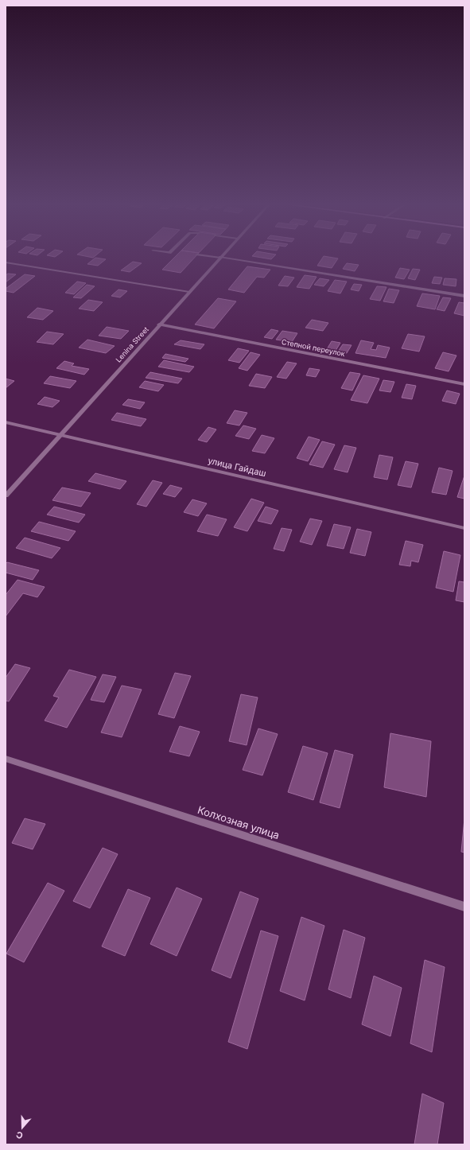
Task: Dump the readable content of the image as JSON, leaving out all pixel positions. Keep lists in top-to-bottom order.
{
  "streets": {
    "street": [
      "Lenina Street",
      "Степной переулок",
      "улица Гайдаш",
      "Колхозная улица"
    ]
  },
  "crossings": [
    ["Lenina Street", "Степной переулок"],
    ["Lenina Street", "улица Гайдаш"]
  ],
  "north": "bottom"
}
